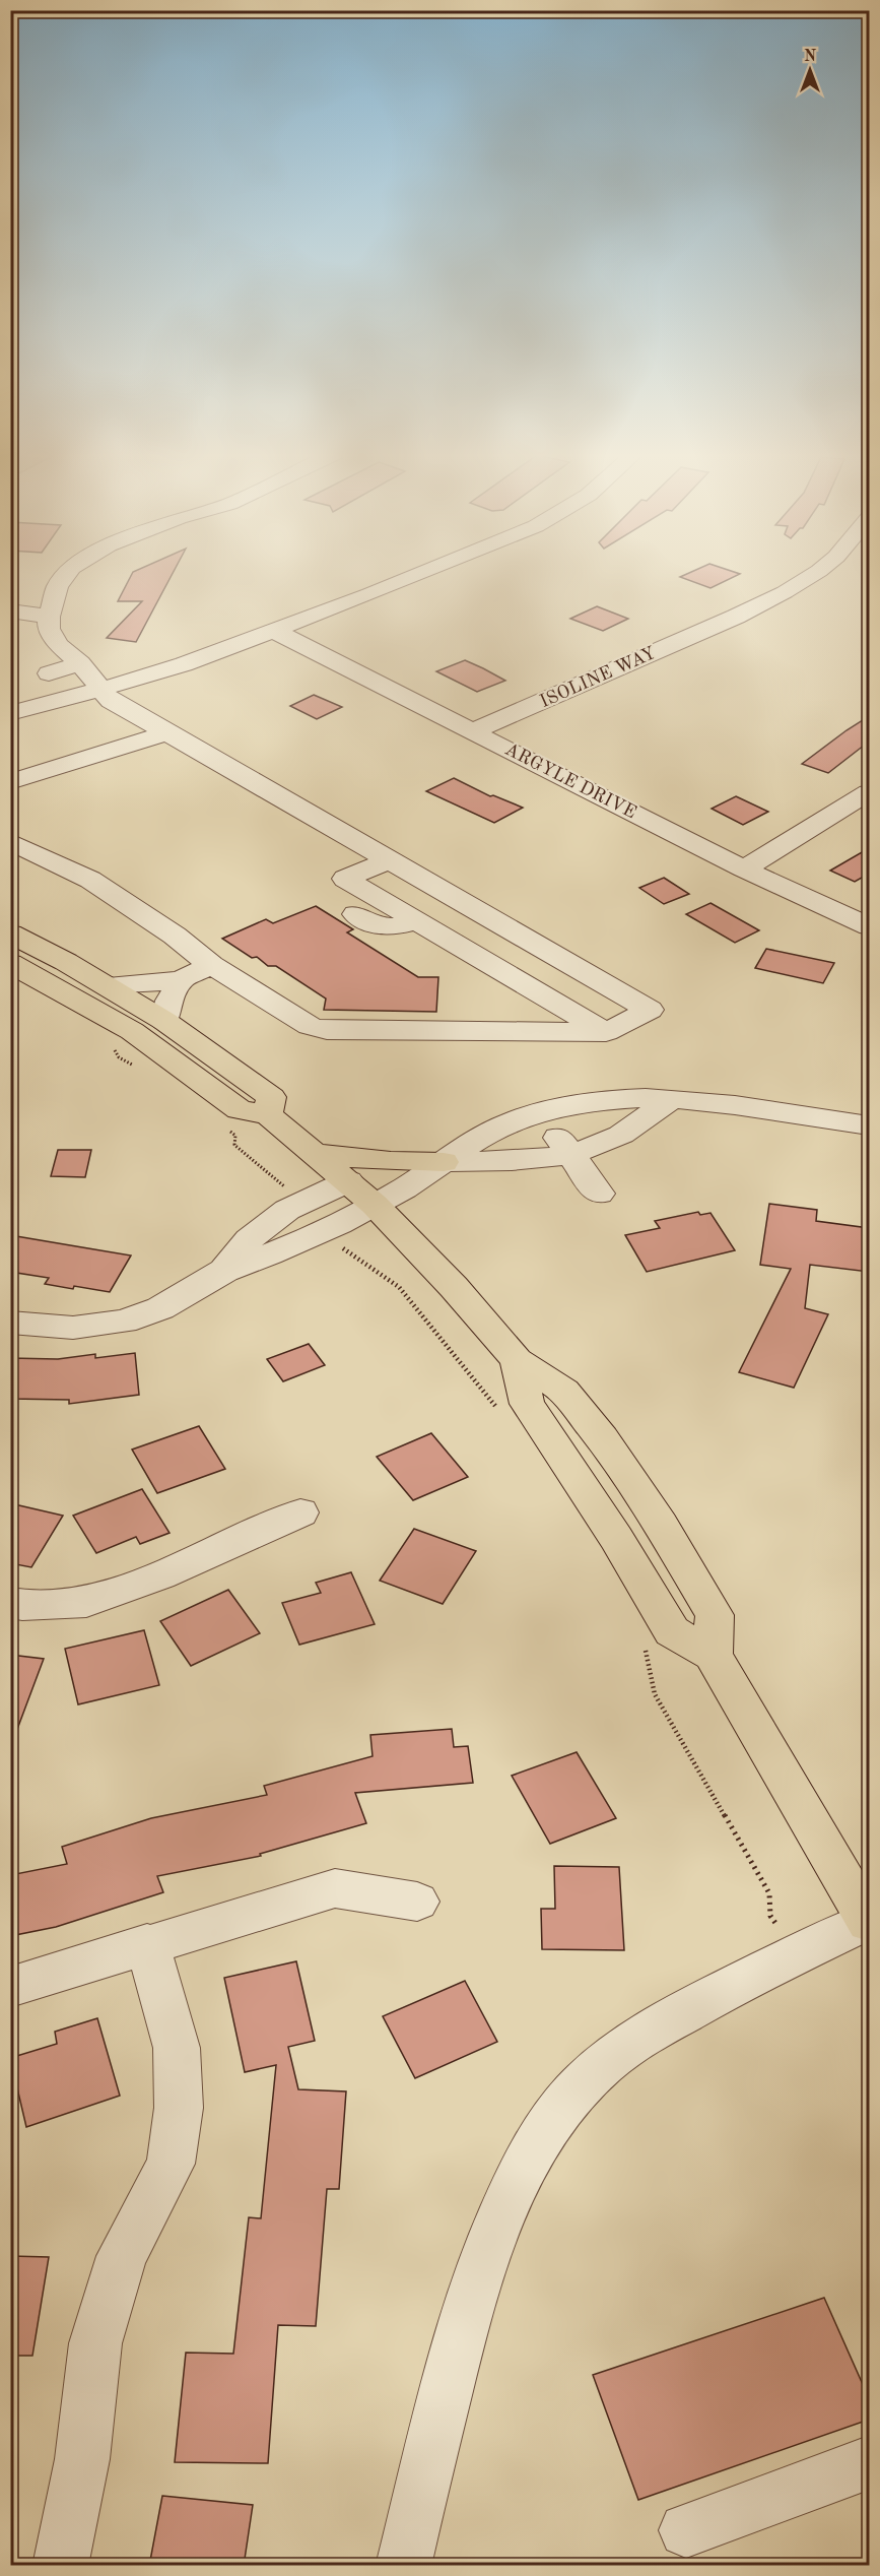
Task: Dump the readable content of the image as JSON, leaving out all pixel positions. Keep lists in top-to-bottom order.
{
  "streets": {
    "street": ["ISOLINE WAY", "ARGYLE DRIVE"]
  },
  "crossings": [
    ["ISOLINE WAY", "ARGYLE DRIVE"]
  ],
  "north": "top"
}
